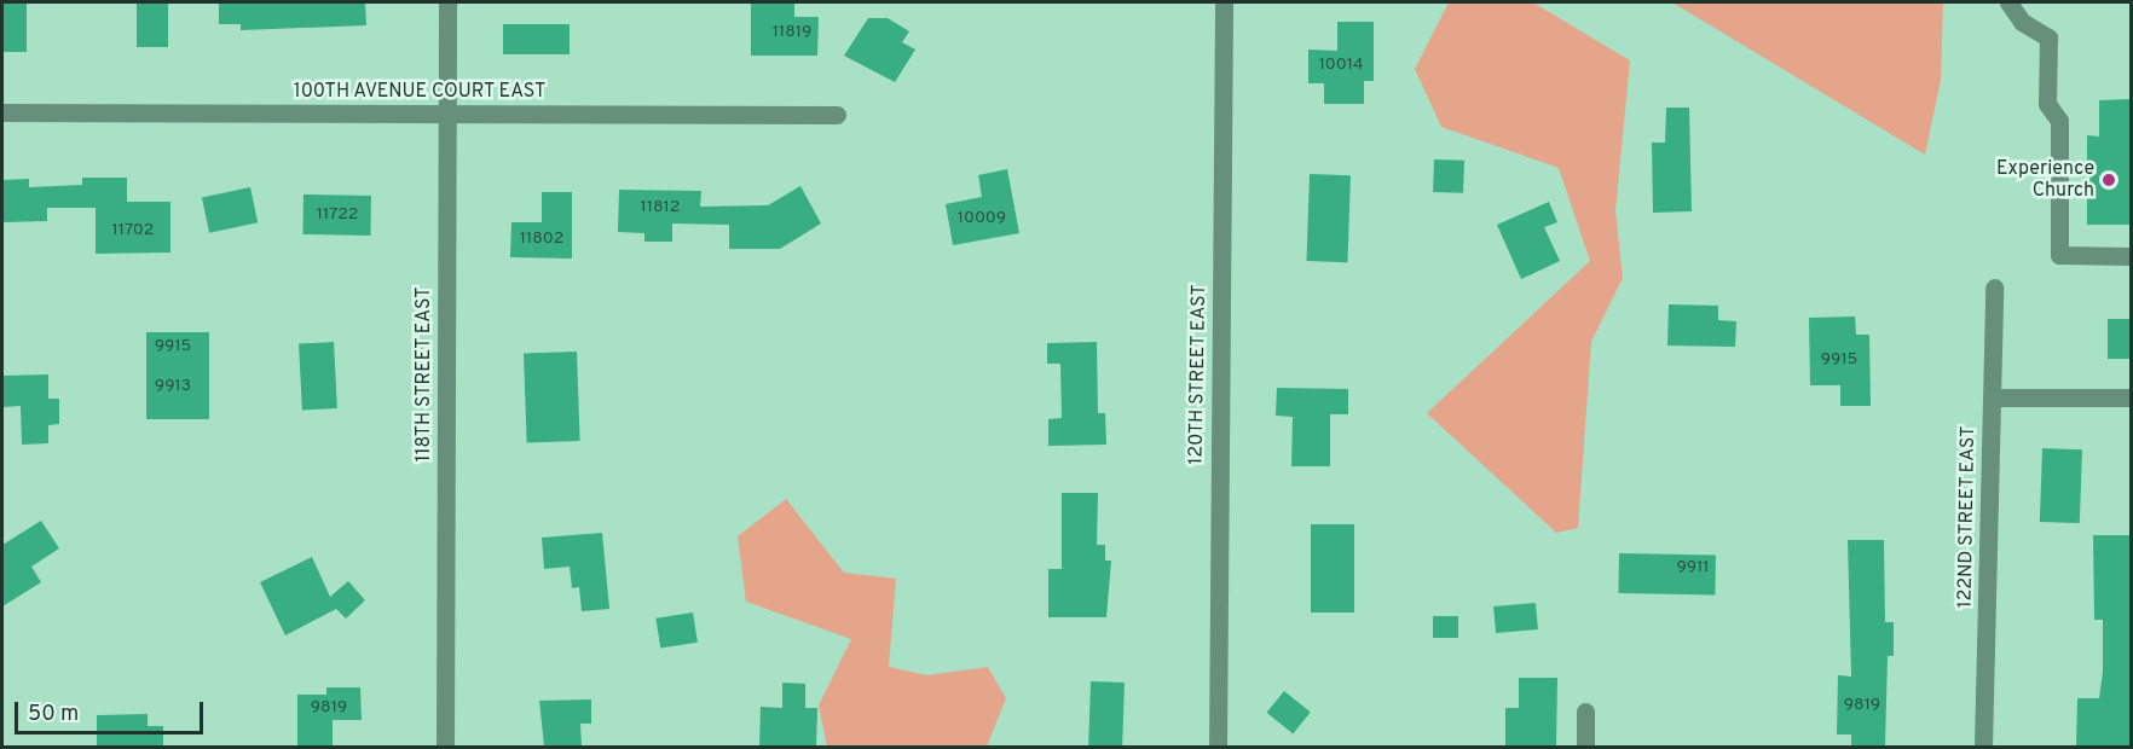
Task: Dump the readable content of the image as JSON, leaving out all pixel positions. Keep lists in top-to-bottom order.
{
  "streets": {
    "street": [
      "100TH AVENUE COURT EAST",
      "118TH STREET EAST",
      "120TH STREET EAST",
      "122ND STREET EAST"
    ]
  },
  "crossings": [
    ["100TH AVENUE COURT EAST", "118TH STREET EAST"]
  ],
  "places": ["Experience Church"],
  "house_numbers": [
    "11819",
    "10014",
    "11812",
    "11722",
    "10009",
    "11702",
    "11802",
    "9915",
    "9915",
    "9913",
    "9911",
    "9819",
    "9819"
  ],
  "scale_bar": "50 m"
}
